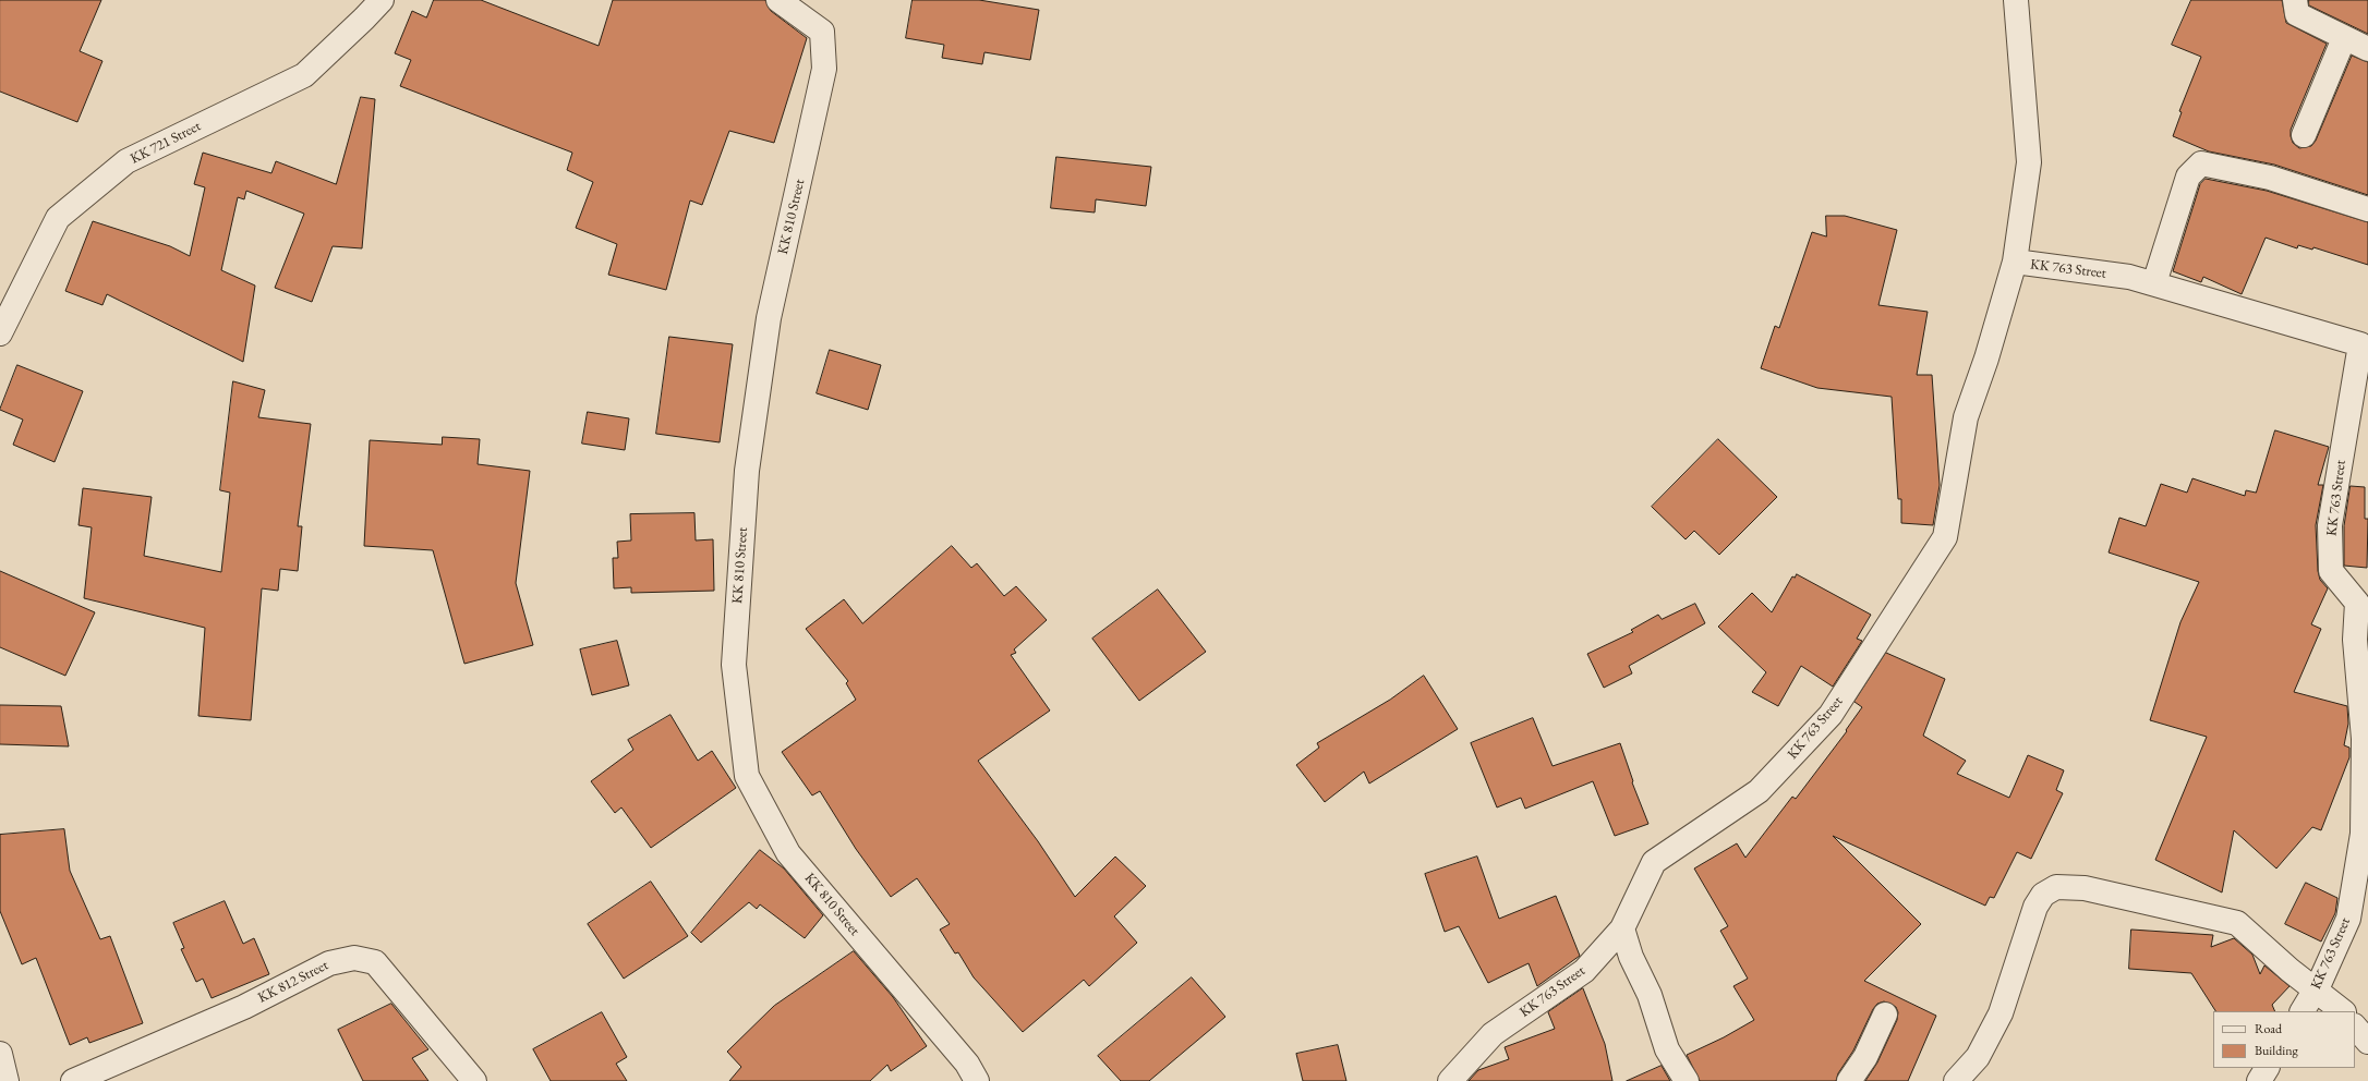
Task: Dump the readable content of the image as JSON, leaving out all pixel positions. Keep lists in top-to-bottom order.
{
  "streets": {
    "street": [
      "KK 721 Street",
      "KK 810 Street",
      "KK 763 Street",
      "KK 812 Street"
    ]
  },
  "legend": ["Road", "Building"]
}
